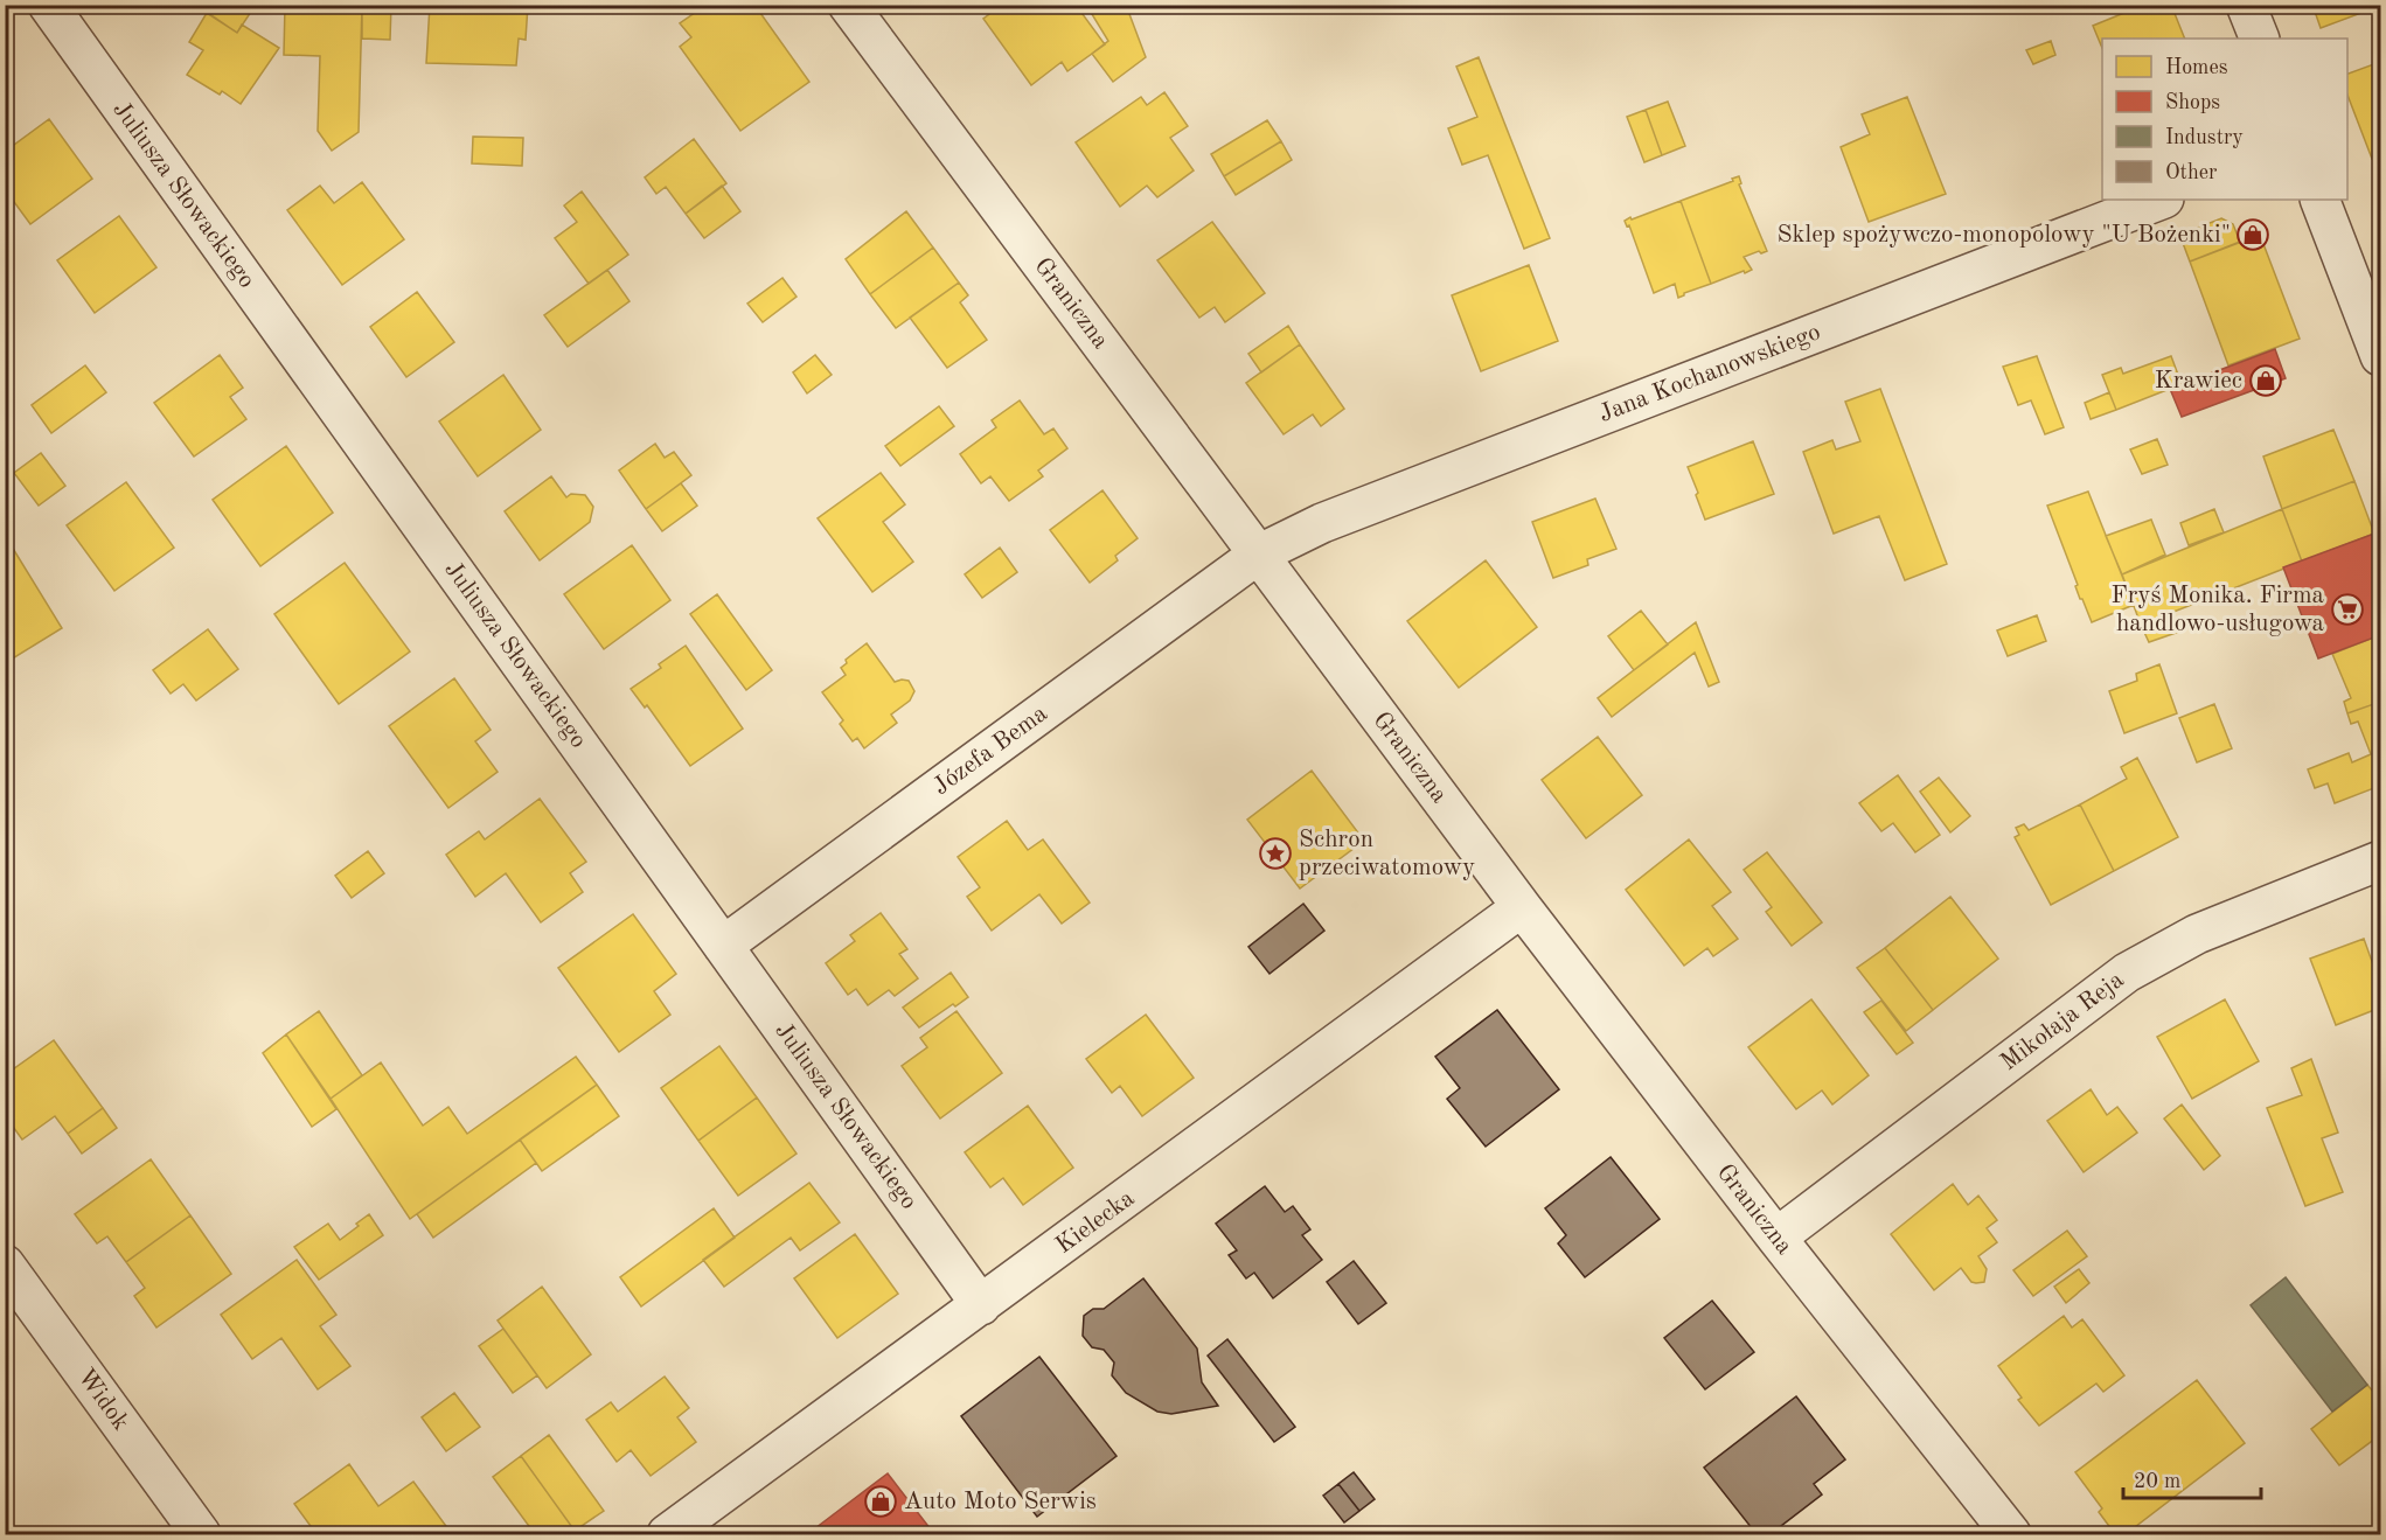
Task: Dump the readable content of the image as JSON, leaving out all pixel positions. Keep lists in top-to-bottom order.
{
  "streets": {
    "street": [
      "Juliusza Słowackiego",
      "Graniczna",
      "Jana Kochanowskiego",
      "Józefa Bema",
      "Mikołaja Reja",
      "Kielecka",
      "Widok"
    ]
  },
  "crossings": [
    ["Juliusza Słowackiego", "Józefa Bema"],
    ["Juliusza Słowackiego", "Kielecka"],
    ["Graniczna", "Jana Kochanowskiego"],
    ["Graniczna", "Józefa Bema"],
    ["Graniczna", "Mikołaja Reja"],
    ["Graniczna", "Kielecka"],
    ["Jana Kochanowskiego", "Józefa Bema"]
  ],
  "places": {
    "shop": ["Sklep spożywczo-monopolowy \"U Bożenki\"", "Krawiec", "Auto Moto Serwis"],
    "supermarket": ["Fryś Monika. Firma handlowo-usługowa"],
    "place": ["Schron przeciwatomowy"]
  },
  "legend": [
    "Homes",
    "Shops",
    "Industry",
    "Other"
  ],
  "scale_bar": "20 m"
}
